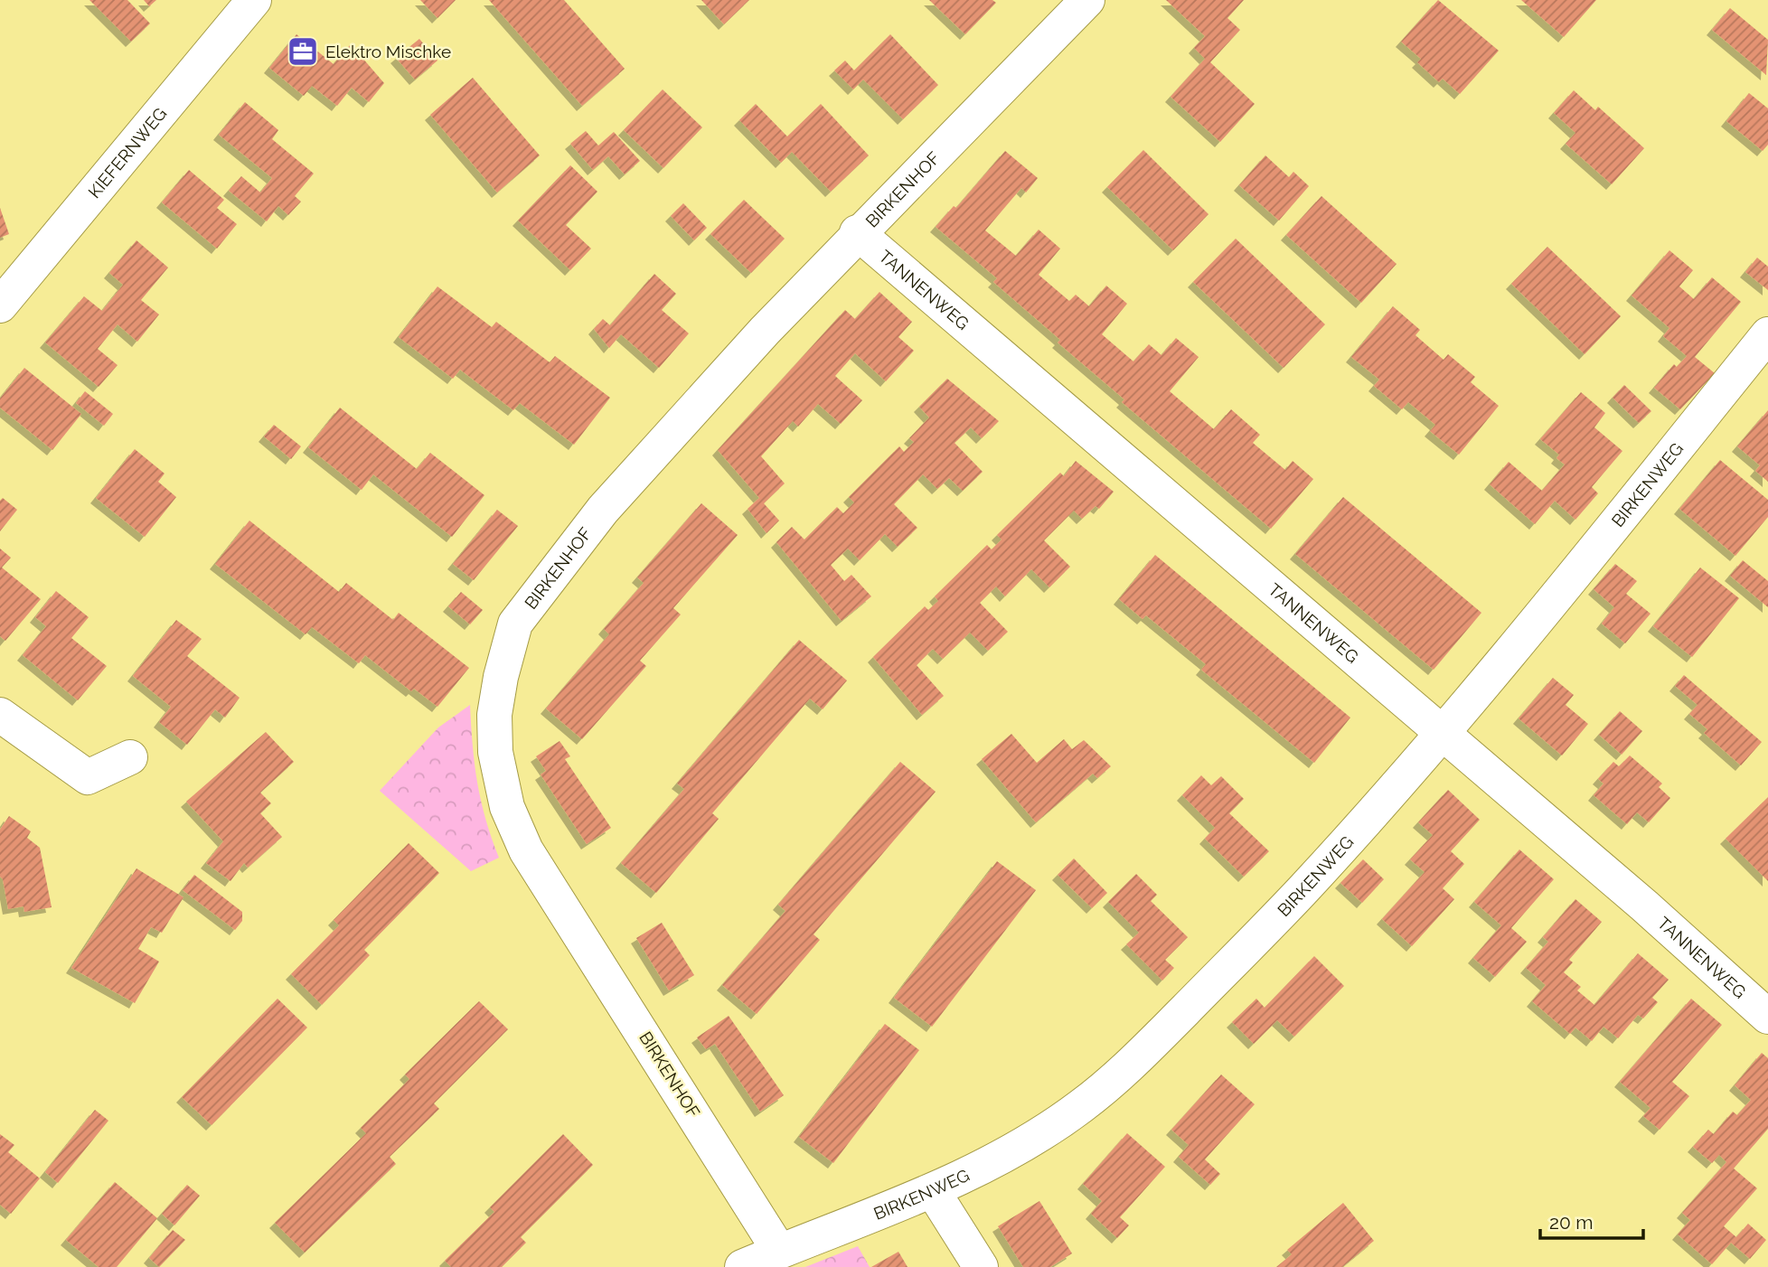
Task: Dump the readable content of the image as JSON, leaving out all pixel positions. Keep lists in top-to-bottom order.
{
  "streets": {
    "street": [
      "KIEFERNWEG",
      "BIRKENHOF",
      "TANNENWEG",
      "BIRKENWEG"
    ]
  },
  "crossings": [
    ["BIRKENHOF", "TANNENWEG"],
    ["BIRKENHOF", "BIRKENWEG"],
    ["TANNENWEG", "BIRKENWEG"]
  ],
  "places": {
    "office": ["Elektro Mischke"]
  },
  "scale_bar": "20 m"
}
